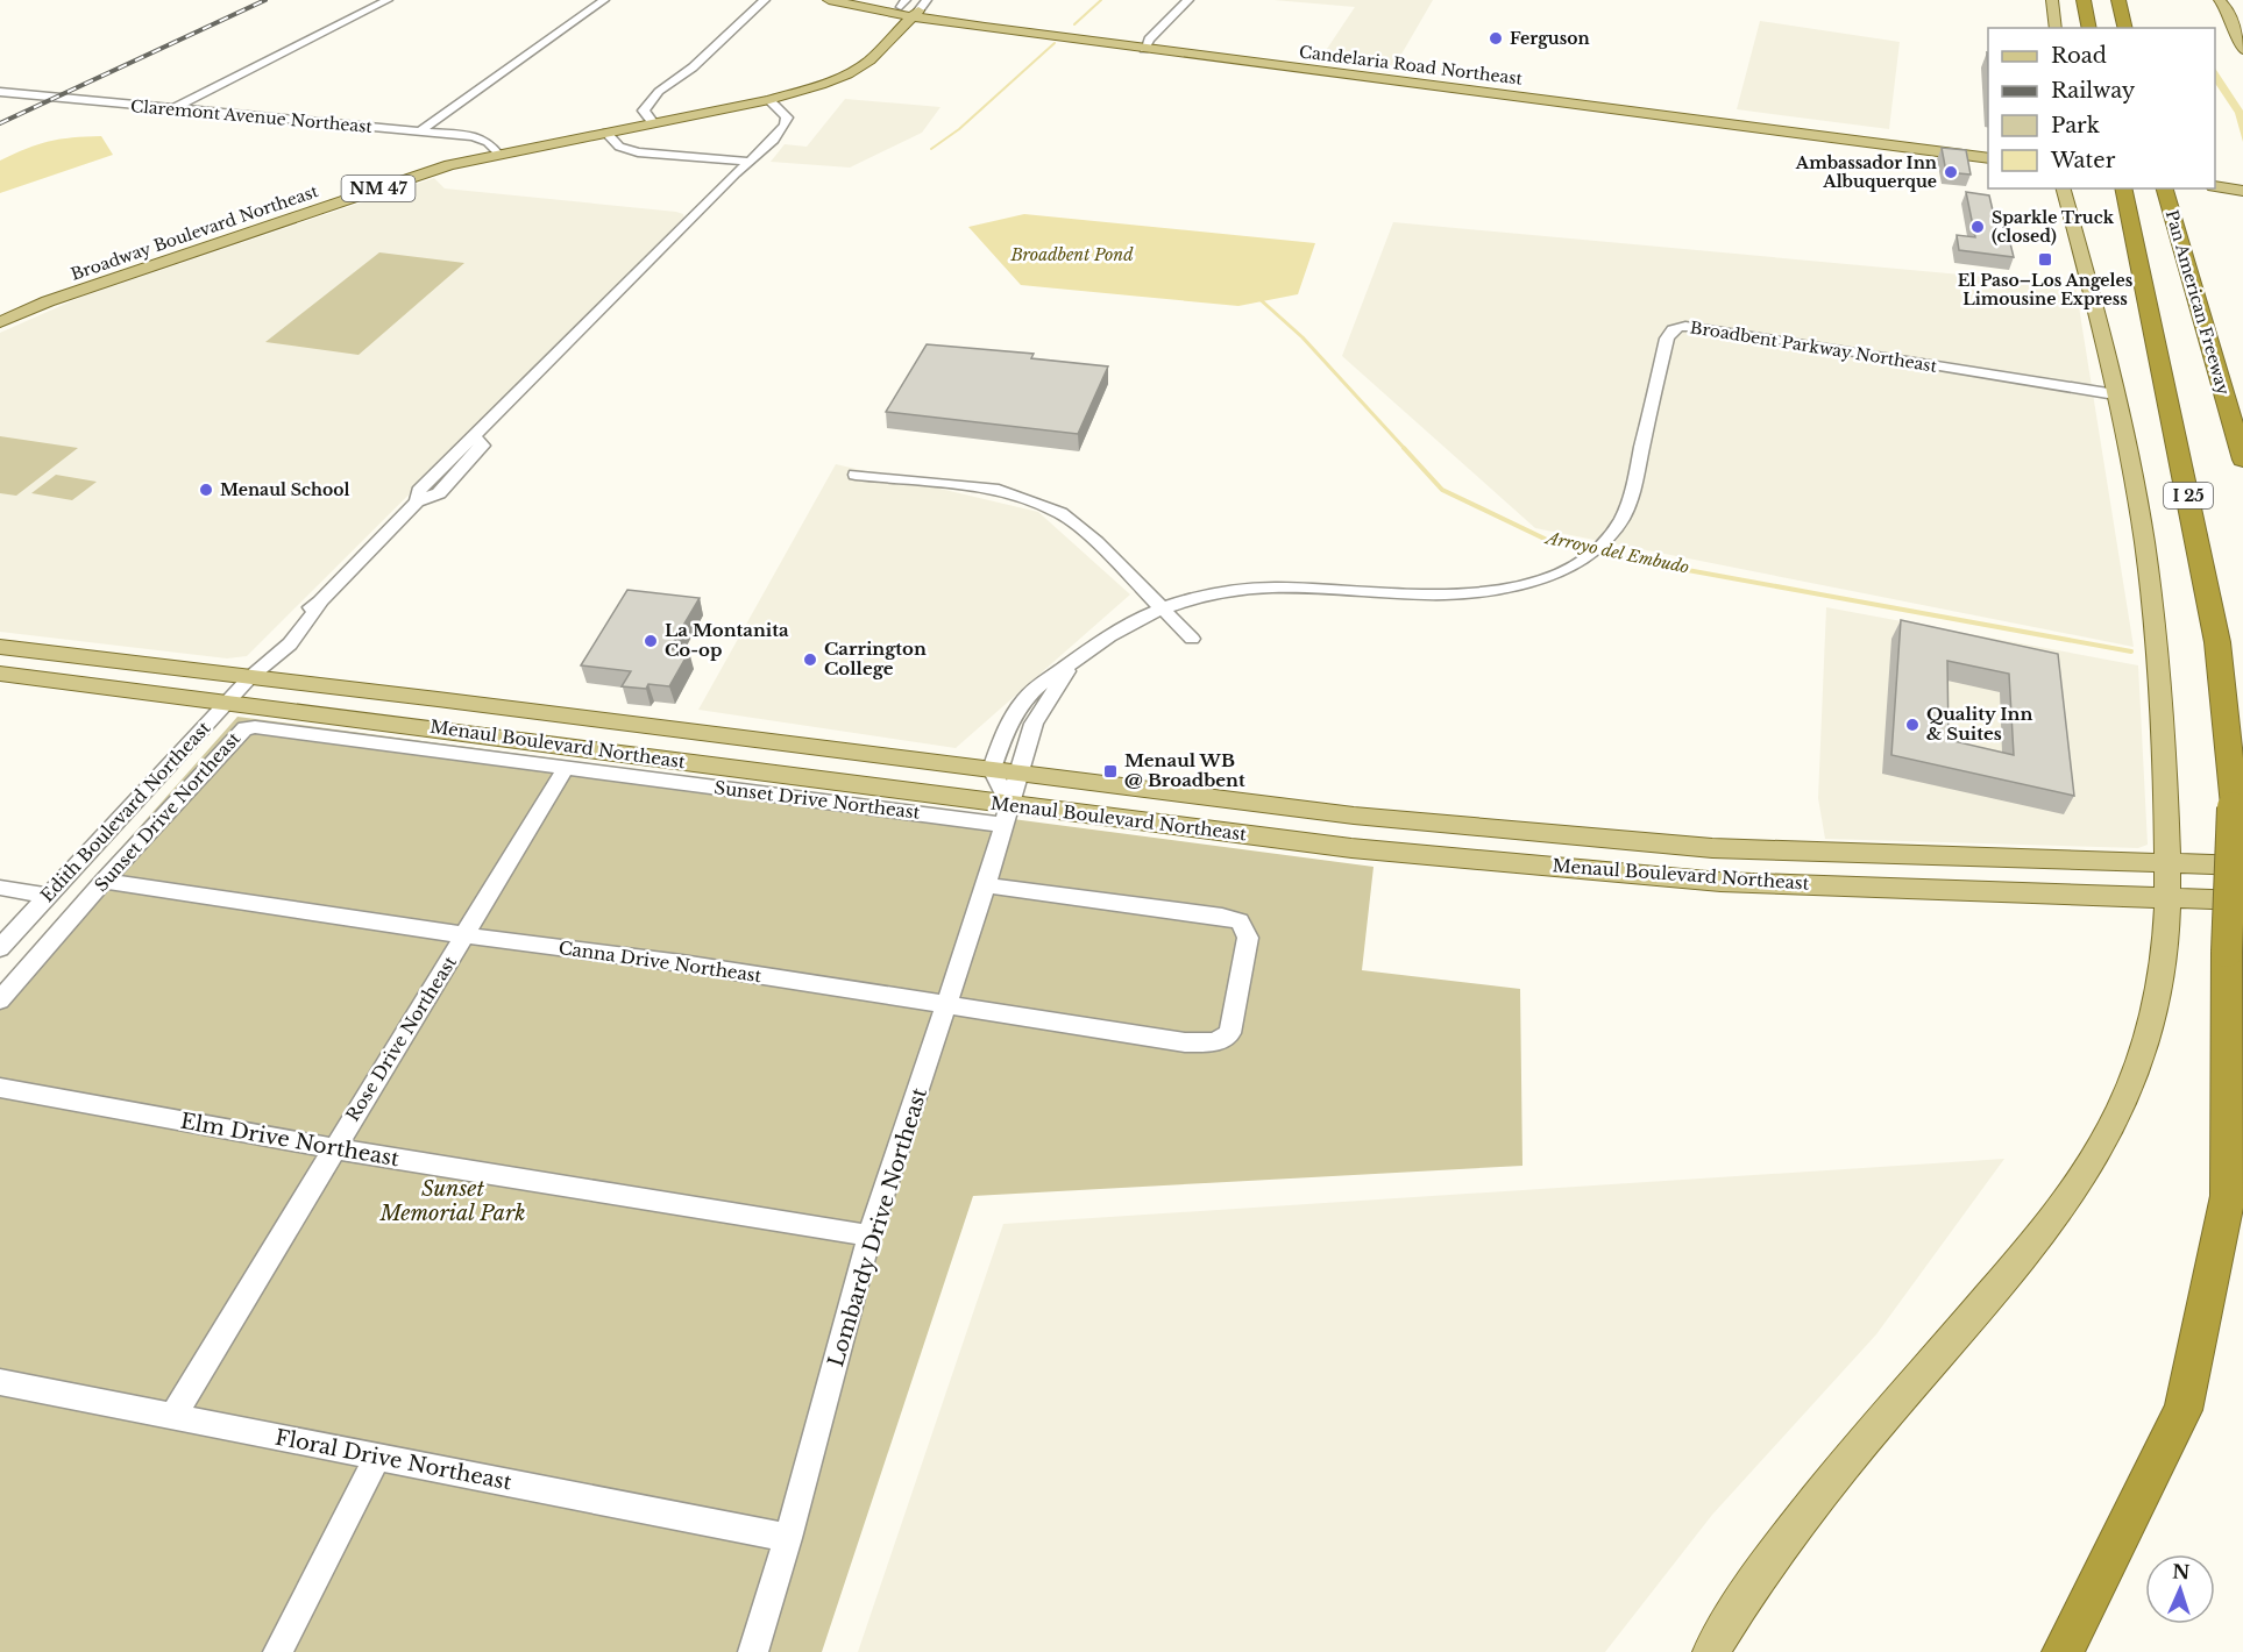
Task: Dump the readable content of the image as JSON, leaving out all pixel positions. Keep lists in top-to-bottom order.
{
  "streets": {
    "highway": ["Pan American Freeway", "I 25"],
    "main road": [
      "Candelaria Road Northeast",
      "NM 47",
      "Broadway Boulevard Northeast",
      "Menaul Boulevard Northeast"
    ],
    "street": [
      "Claremont Avenue Northeast",
      "Broadbent Parkway Northeast",
      "Sunset Drive Northeast",
      "Edith Boulevard Northeast",
      "Canna Drive Northeast",
      "Rose Drive Northeast",
      "Elm Drive Northeast",
      "Lombardy Drive Northeast",
      "Floral Drive Northeast"
    ]
  },
  "crossings": [
    ["Candelaria Road Northeast", "NM 47"],
    ["Claremont Avenue Northeast", "Broadway Boulevard Northeast"],
    ["NM 47", "Broadway Boulevard Northeast"],
    ["NM 47", "Edith Boulevard Northeast"],
    ["Broadway Boulevard Northeast", "Edith Boulevard Northeast"],
    ["Broadbent Parkway Northeast", "Menaul Boulevard Northeast"],
    ["Broadbent Parkway Northeast", "Sunset Drive Northeast"],
    ["Broadbent Parkway Northeast", "Lombardy Drive Northeast"],
    ["I 25", "Menaul Boulevard Northeast"],
    ["Menaul Boulevard Northeast", "Sunset Drive Northeast"],
    ["Menaul Boulevard Northeast", "Edith Boulevard Northeast"],
    ["Menaul Boulevard Northeast", "Lombardy Drive Northeast"],
    ["Sunset Drive Northeast", "Canna Drive Northeast"],
    ["Sunset Drive Northeast", "Rose Drive Northeast"],
    ["Sunset Drive Northeast", "Lombardy Drive Northeast"],
    ["Canna Drive Northeast", "Rose Drive Northeast"],
    ["Canna Drive Northeast", "Lombardy Drive Northeast"],
    ["Rose Drive Northeast", "Elm Drive Northeast"],
    ["Rose Drive Northeast", "Floral Drive Northeast"],
    ["Elm Drive Northeast", "Lombardy Drive Northeast"],
    ["Lombardy Drive Northeast", "Floral Drive Northeast"]
  ],
  "water": ["Broadbent Pond", "Arroyo del Embudo"],
  "parks": ["Sunset Memorial Park"],
  "places": {
    "other": [
      "Ferguson",
      "Ambassador Inn Albuquerque",
      "Sparkle Truck (closed)",
      "Menaul School",
      "La Montanita Co-op",
      "Carrington College",
      "Quality Inn & Suites"
    ],
    "transit": ["El Paso–Los Angeles Limousine Express", "Menaul WB @ Broadbent"]
  },
  "legend": [
    "Road",
    "Railway",
    "Park",
    "Water"
  ],
  "north": "top"
}
